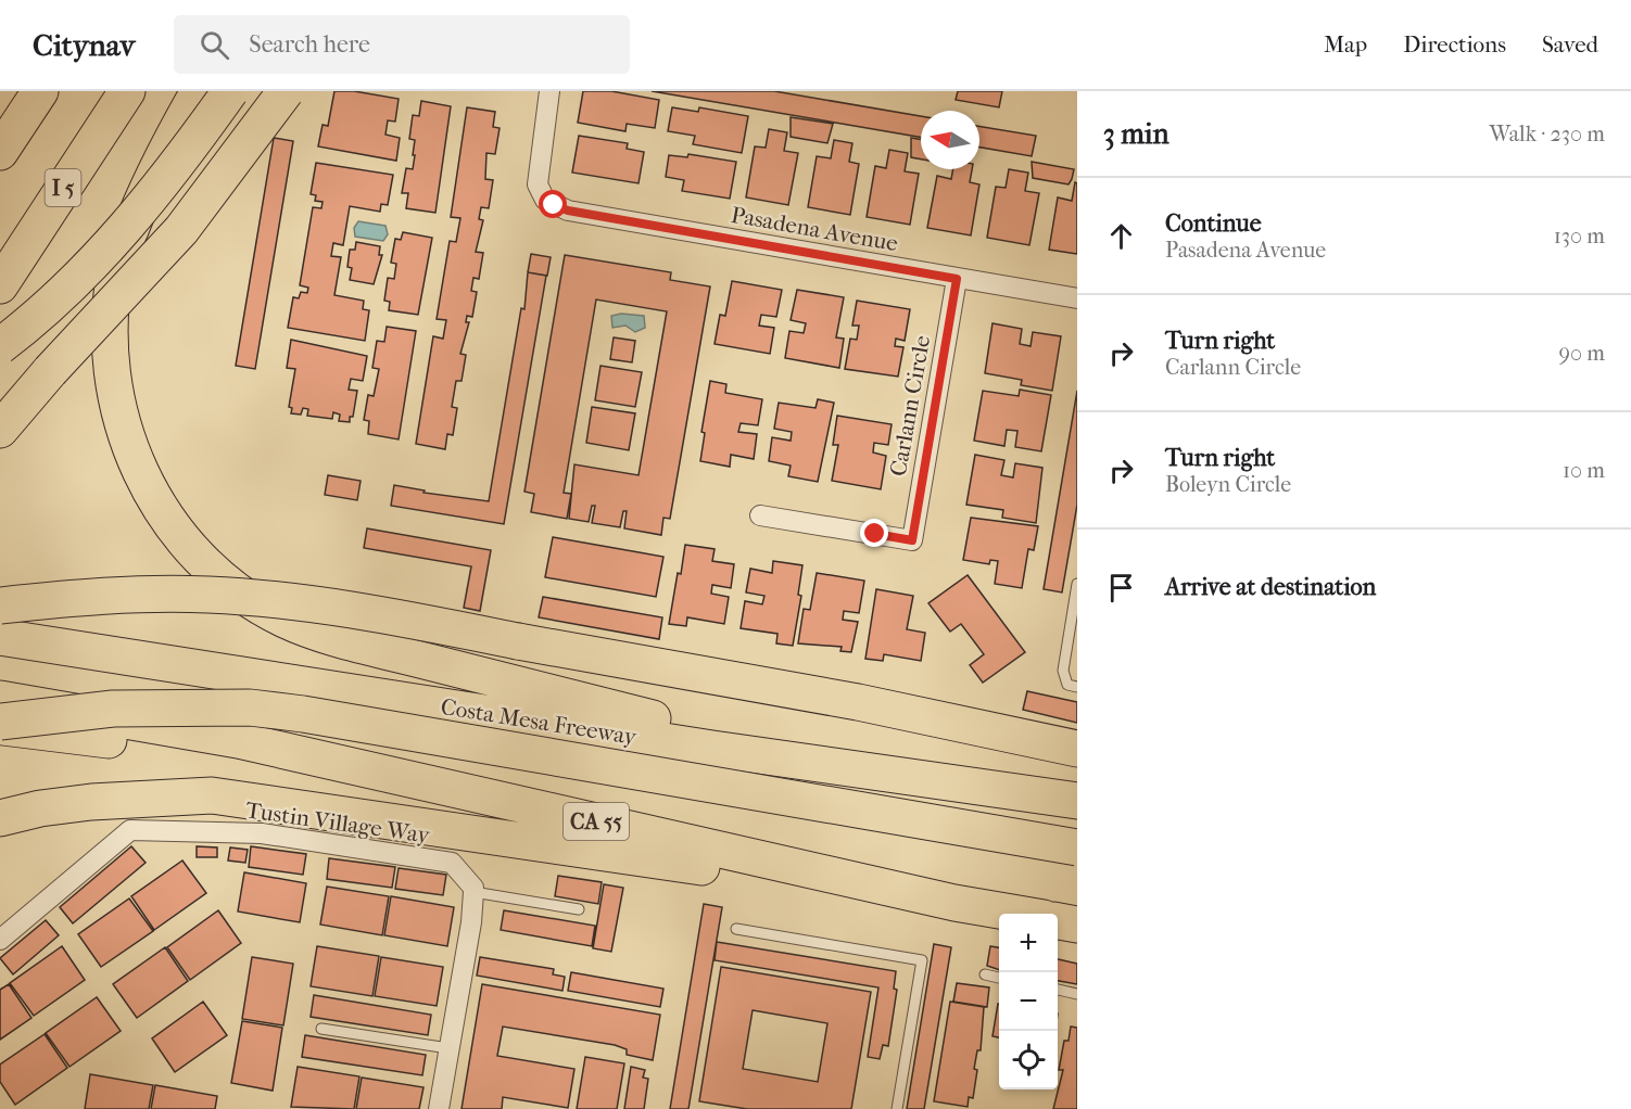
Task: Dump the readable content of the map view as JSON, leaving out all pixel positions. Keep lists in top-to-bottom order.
{
  "streets": {
    "highway": ["I 5", "Costa Mesa Freeway", "CA 55"],
    "street": ["Pasadena Avenue", "Carlann Circle", "Tustin Village Way"]
  },
  "crossings": [
    ["Pasadena Avenue", "Carlann Circle"]
  ],
  "north": "left",
  "page": {
    "header": "Citynav",
    "search": "Search here",
    "nav": ["Map", "Directions", "Saved"],
    "heading": ["3 min", "Walk · 230 m"],
    "list": [
      ["Continue", "Pasadena Avenue", "130 m"],
      ["Turn right", "Carlann Circle", "90 m"],
      ["Turn right", "Boleyn Circle", "10 m"],
      "Arrive at destination"
    ],
    "map_buttons": ["+", "−"]
  }
}
